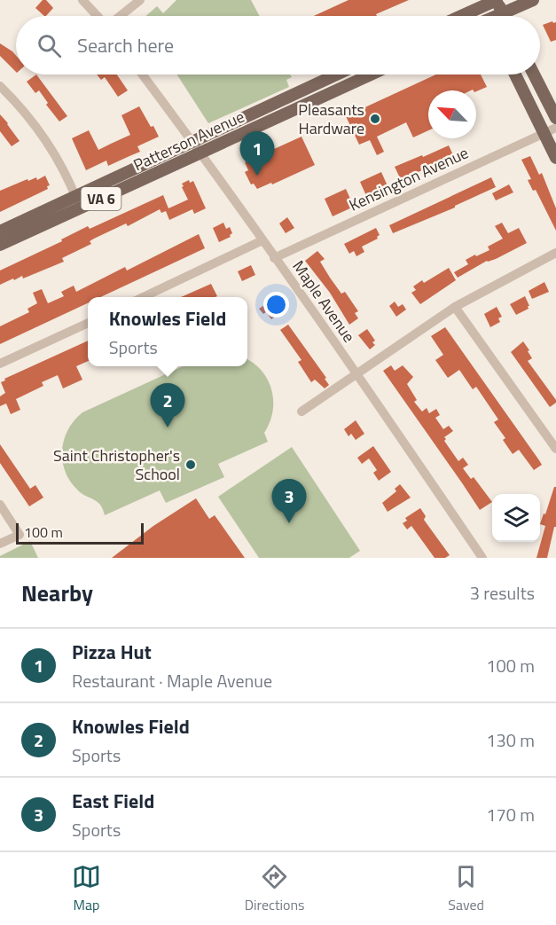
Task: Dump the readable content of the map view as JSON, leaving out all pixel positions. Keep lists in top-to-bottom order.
{
  "streets": {
    "main road": ["Patterson Avenue", "VA 6"],
    "street": ["Kensington Avenue", "Maple Avenue"]
  },
  "crossings": [
    ["Patterson Avenue", "Maple Avenue"],
    ["Kensington Avenue", "Maple Avenue"]
  ],
  "places": ["Pleasants Hardware", "Saint Christopher's School"],
  "scale_bar": "100 m",
  "north": "top left",
  "page": {
    "search": "Search here",
    "pins": ["1", "2", "3"],
    "popup": ["Knowles Field", "Sports"],
    "scale": "100 m",
    "heading": ["Nearby", "3 results"],
    "list": [
      {
        "mark": "1",
        "name": "Pizza Hut",
        "note": "Restaurant · Maple Avenue",
        "value": "100 m"
      },
      {
        "mark": "2",
        "name": "Knowles Field",
        "note": "Sports",
        "value": "130 m"
      },
      {
        "mark": "3",
        "name": "East Field",
        "note": "Sports",
        "value": "170 m"
      }
    ],
    "nav": ["Map", "Directions", "Saved"]
  }
}
